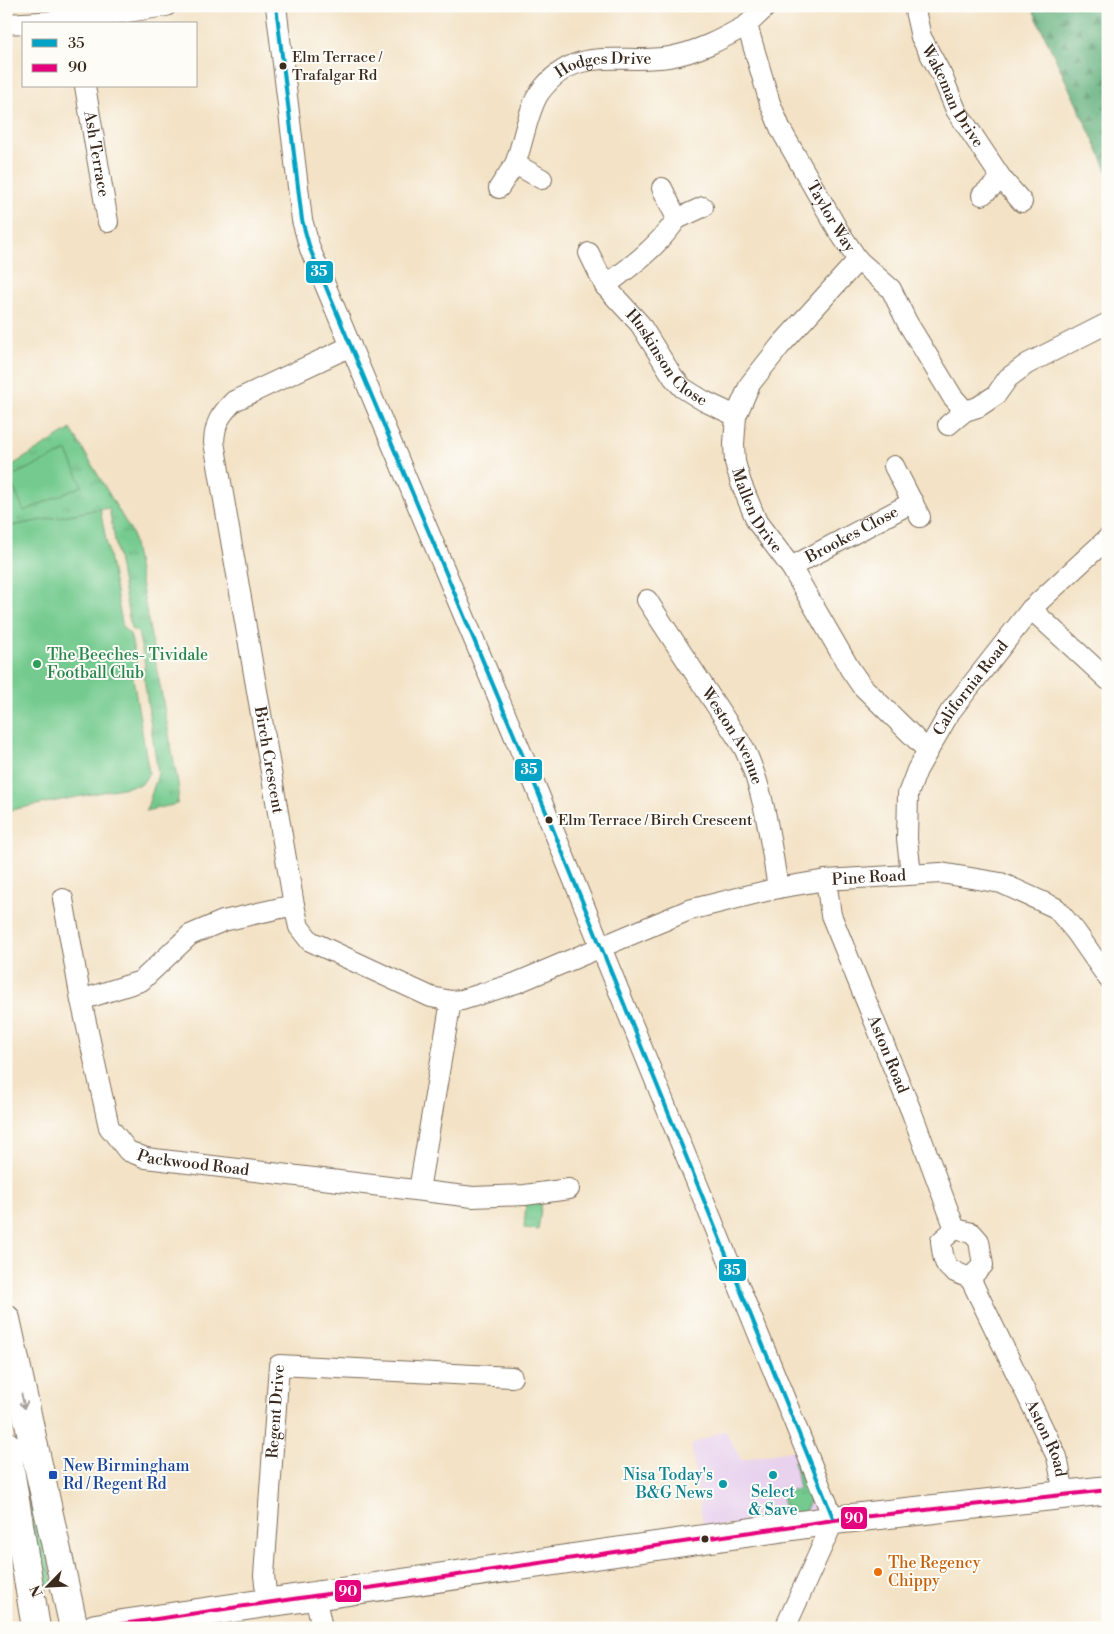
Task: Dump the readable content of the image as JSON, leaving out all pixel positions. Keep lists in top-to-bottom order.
{
  "streets": {
    "street": [
      "Hodges Drive",
      "Wakeman Drive",
      "Ash Terrace",
      "Taylor Way",
      "Huskinson Close",
      "Mallen Drive",
      "Brookes Close",
      "California Road",
      "Weston Avenue",
      "Birch Crescent",
      "Pine Road",
      "Aston Road",
      "Packwood Road",
      "Regent Drive"
    ]
  },
  "crossings": [
    ["Hodges Drive", "Taylor Way"],
    ["Taylor Way", "Mallen Drive"],
    ["Huskinson Close", "Mallen Drive"],
    ["Mallen Drive", "Brookes Close"],
    ["Mallen Drive", "California Road"],
    ["California Road", "Pine Road"],
    ["Weston Avenue", "Pine Road"],
    ["Birch Crescent", "Pine Road"],
    ["Pine Road", "Aston Road"]
  ],
  "places": {
    "other": [
      "Elm Terrace / Trafalgar Rd",
      "The Beeches- Tividale Football Club",
      "Elm Terrace / Birch Crescent",
      "Select & Save",
      "Nisa Today's B&G News",
      "The Regency Chippy"
    ],
    "transit": ["New Birmingham Rd / Regent Rd"]
  },
  "lines": ["transit line 35", "transit line 90"],
  "legend": ["35", "90"],
  "north": "bottom left"
}
